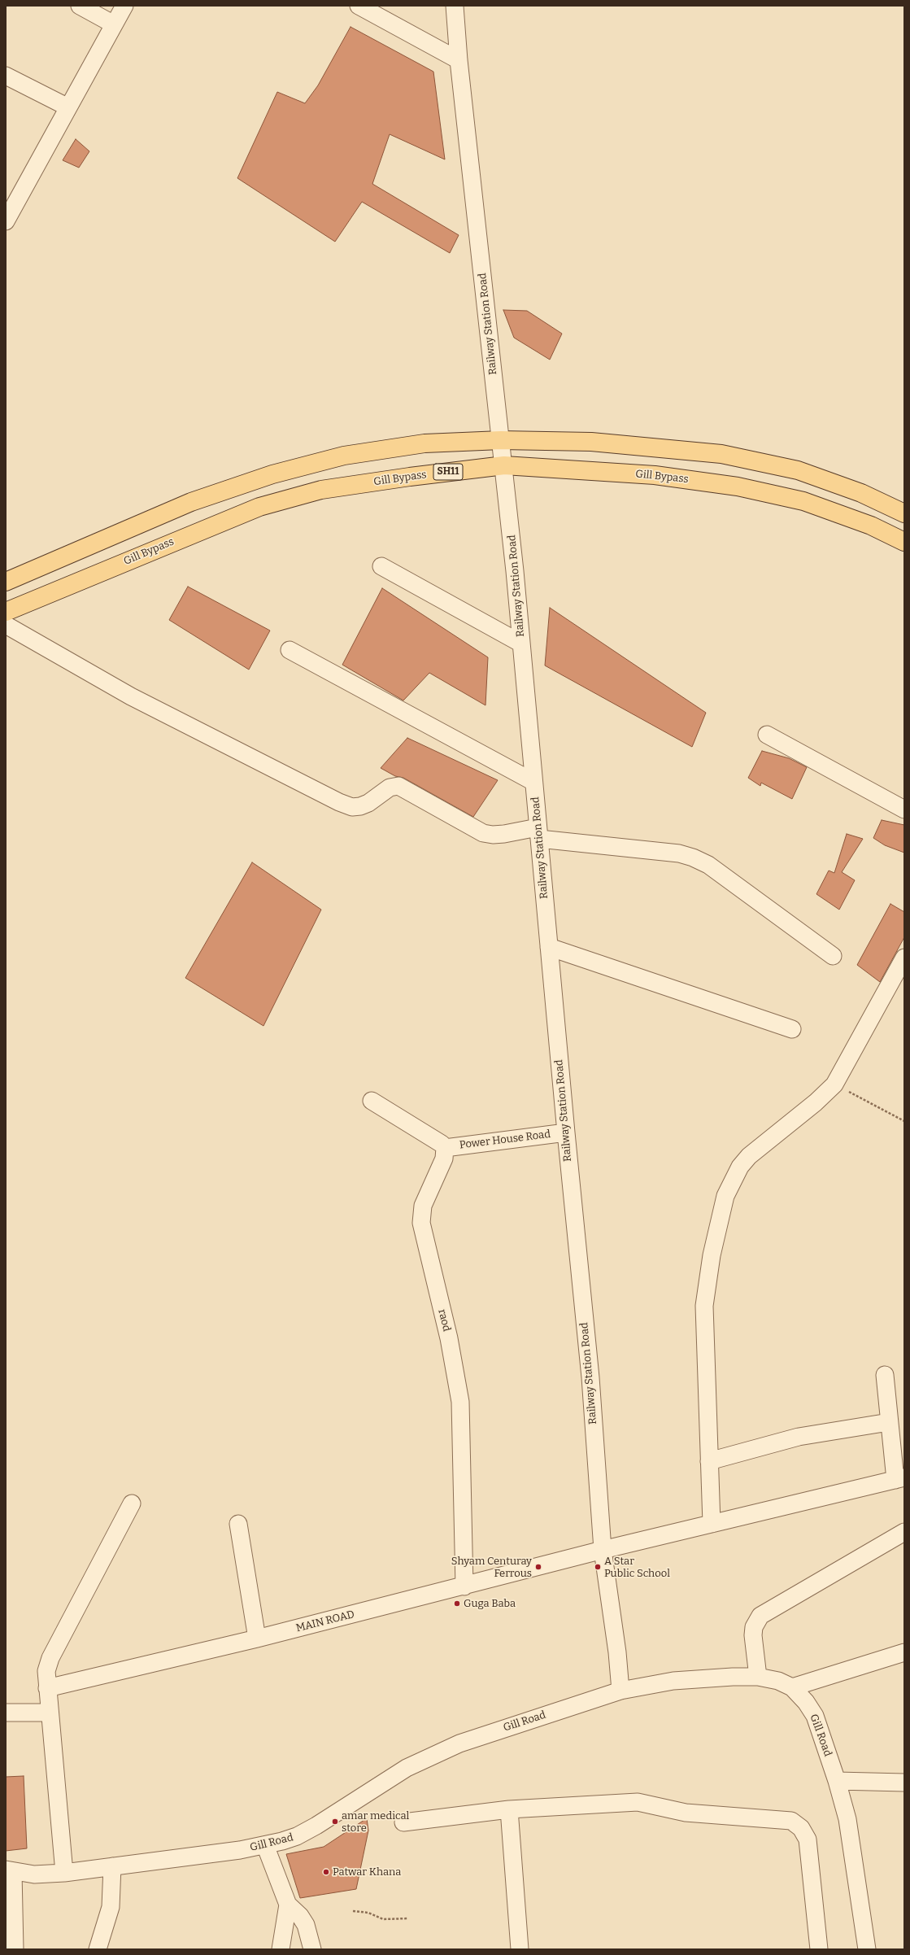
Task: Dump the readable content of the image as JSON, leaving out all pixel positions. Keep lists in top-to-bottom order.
{
  "streets": {
    "main road": ["SH11", "Gill Bypass"],
    "street": [
      "Railway Station Road",
      "Power House Road",
      "raod",
      "MAIN ROAD",
      "Gill Road"
    ]
  },
  "crossings": [
    ["Railway Station Road", "Gill Bypass"],
    ["Railway Station Road", "Power House Road"],
    ["Railway Station Road", "MAIN ROAD"],
    ["Railway Station Road", "Gill Road"],
    ["Power House Road", "raod"],
    ["raod", "MAIN ROAD"]
  ],
  "places": [
    "Shyam Centuray Ferrous",
    "A Star Public School",
    "Guga Baba",
    "amar medical store",
    "Patwar Khana"
  ]
}
